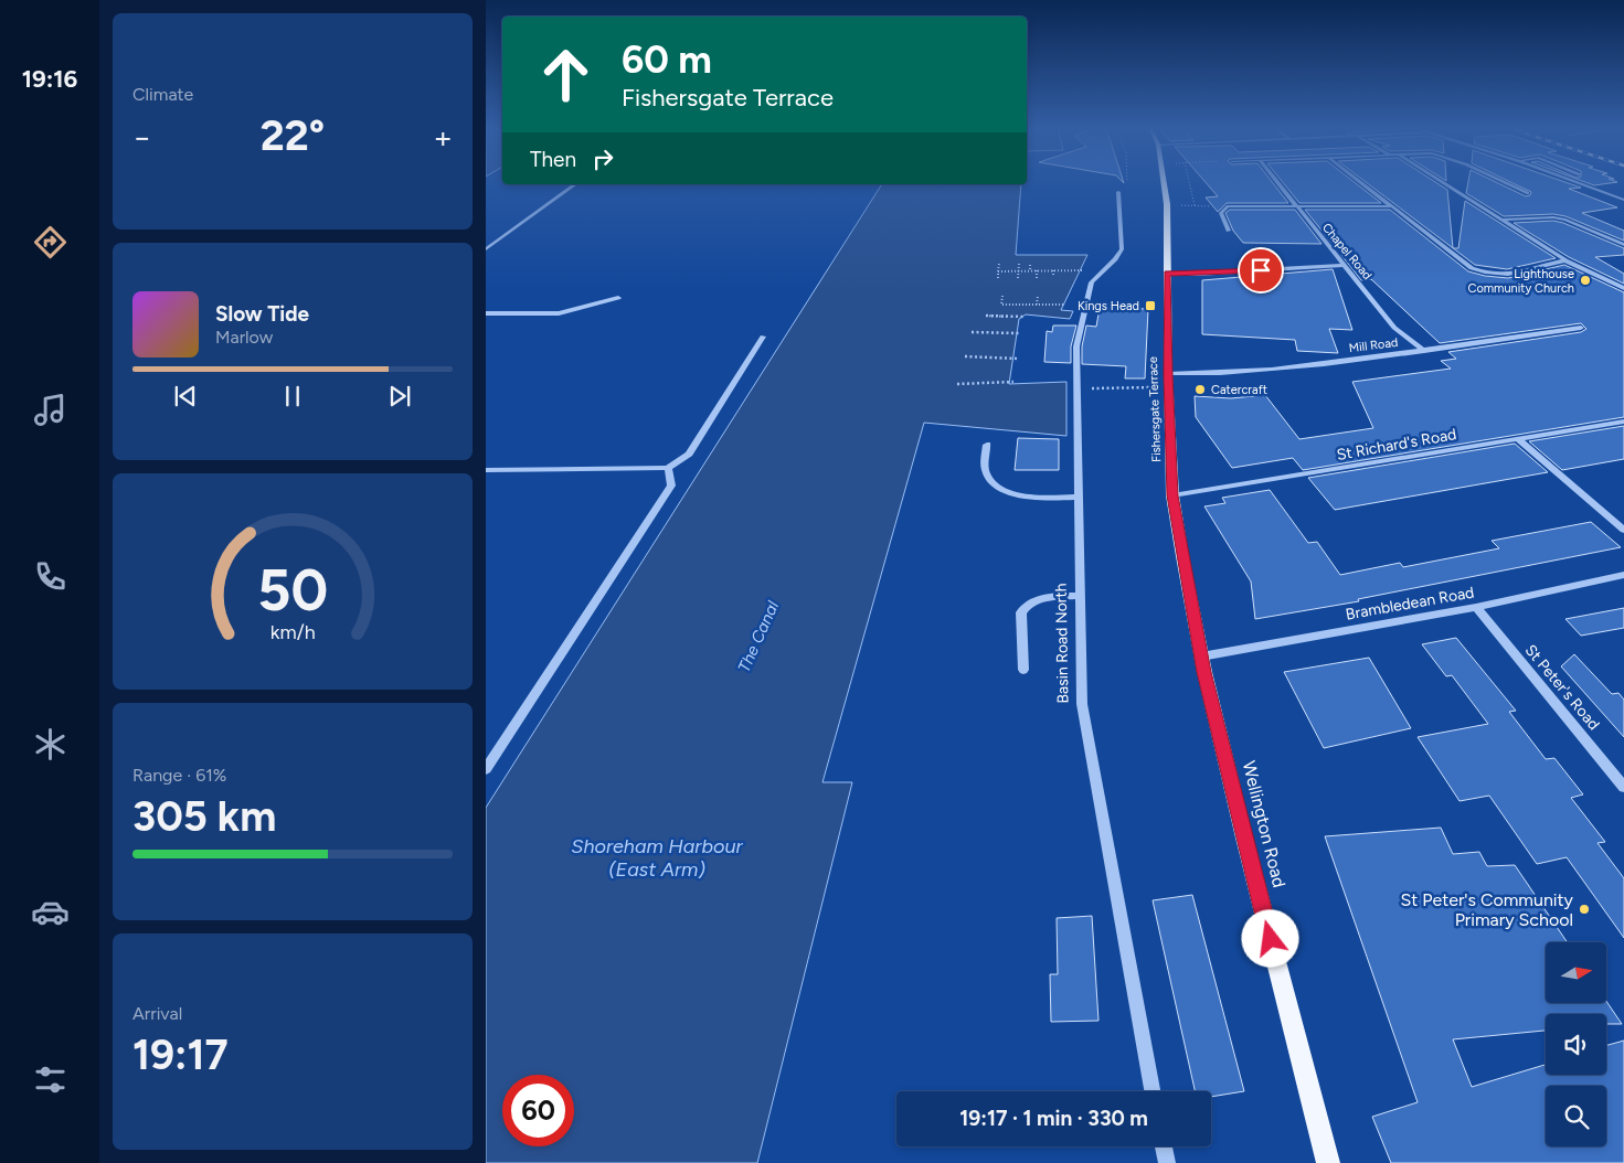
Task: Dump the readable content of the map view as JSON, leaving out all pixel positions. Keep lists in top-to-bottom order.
{
  "streets": {
    "main road": ["Fishersgate Terrace", "Wellington Road"],
    "street": [
      "Chapel Road",
      "Mill Road",
      "St Richard's Road",
      "Brambledean Road",
      "Basin Road North",
      "St Peter's Road"
    ]
  },
  "crossings": [
    ["Chapel Road", "Mill Road"],
    ["Mill Road", "Fishersgate Terrace"],
    ["Fishersgate Terrace", "St Richard's Road"],
    ["Fishersgate Terrace", "Brambledean Road"],
    ["Fishersgate Terrace", "Wellington Road"],
    ["Brambledean Road", "St Peter's Road"],
    ["Brambledean Road", "Wellington Road"]
  ],
  "water": ["The Canal", "Shoreham Harbour (East Arm)"],
  "places": {
    "other": ["Lighthouse Community Church", "Catercraft", "St Peter's Community Primary School"],
    "transit": ["Kings Head"]
  },
  "north": "right",
  "page": {
    "tabs": "19:16",
    "tile": [
      "Climate",
      ["Range · 61%", "305 km"],
      ["Arrival", "19:17"]
    ],
    "turn": ["60 m", "Fishersgate Terrace"],
    "heat": ["−", "22°", "+"],
    "then": "Then",
    "song": ["Slow Tide", "Marlow"],
    "limit": "60",
    "trip": "19:17 · 1 min · 330 m",
    "gauge": ["50", "km/h"]
  }
}
